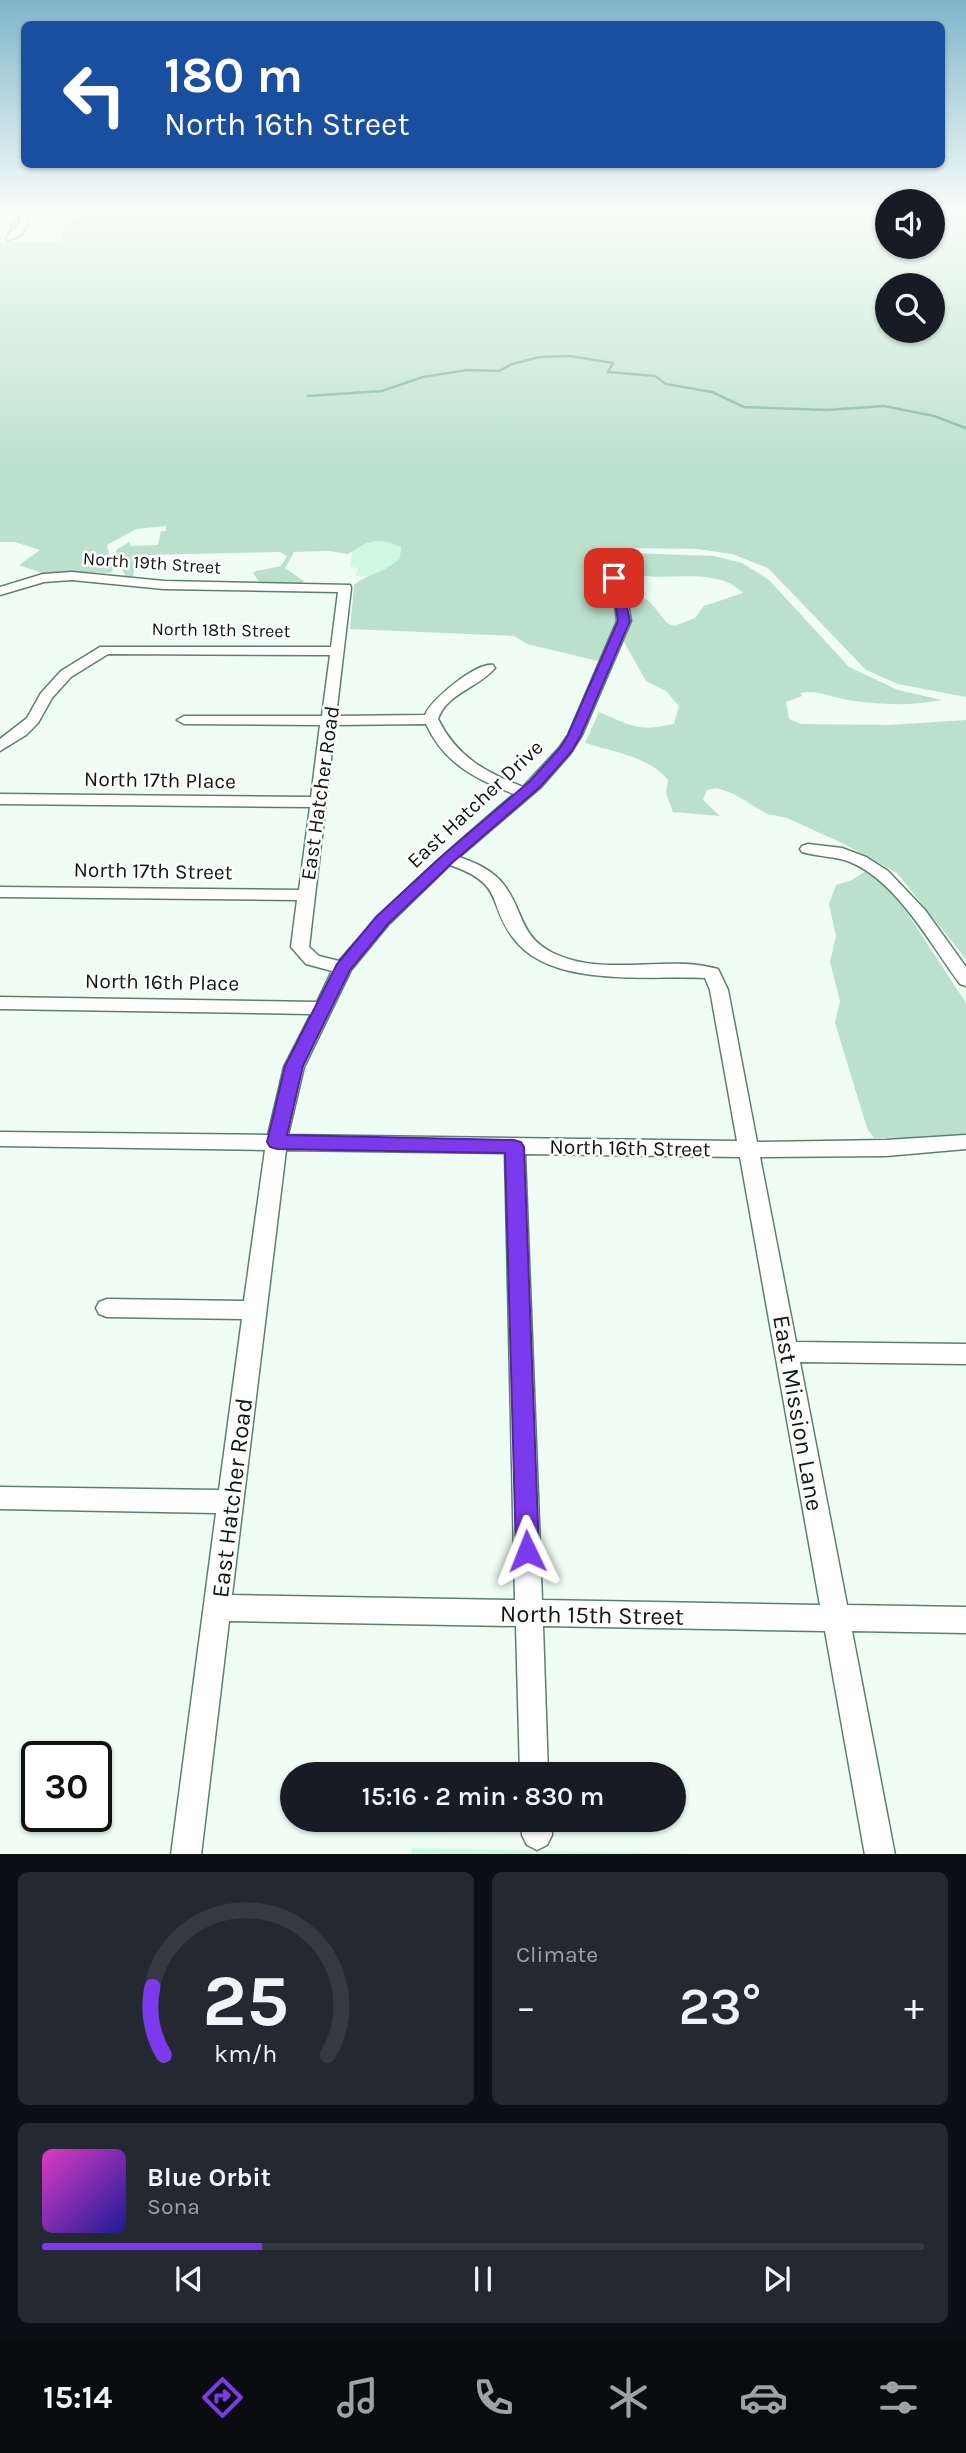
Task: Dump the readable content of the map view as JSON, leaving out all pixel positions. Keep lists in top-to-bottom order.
{
  "streets": {
    "street": [
      "North 19th Street",
      "North 18th Street",
      "North 17th Place",
      "East Hatcher Road",
      "East Hatcher Drive",
      "North 17th Street",
      "North 16th Place",
      "North 16th Street",
      "East Mission Lane",
      "North 15th Street"
    ]
  },
  "crossings": [
    ["North 19th Street", "East Hatcher Road"],
    ["North 18th Street", "East Hatcher Road"],
    ["North 17th Place", "East Hatcher Road"],
    ["East Hatcher Road", "East Hatcher Drive"],
    ["East Hatcher Road", "North 17th Street"],
    ["East Hatcher Road", "North 16th Street"],
    ["East Hatcher Road", "North 15th Street"],
    ["East Hatcher Drive", "North 16th Place"],
    ["East Hatcher Drive", "North 16th Street"],
    ["East Hatcher Drive", "East Mission Lane"],
    ["North 16th Street", "East Mission Lane"],
    ["East Mission Lane", "North 15th Street"]
  ],
  "page": {
    "turn": ["180 m", "North 16th Street"],
    "limit": "30",
    "trip": "15:16 · 2 min · 830 m",
    "tile": "Climate",
    "heat": ["−", "23°", "+"],
    "song": ["Blue Orbit", "Sona"],
    "tabs": "15:14",
    "gauge": ["25", "km/h"]
  }
}
